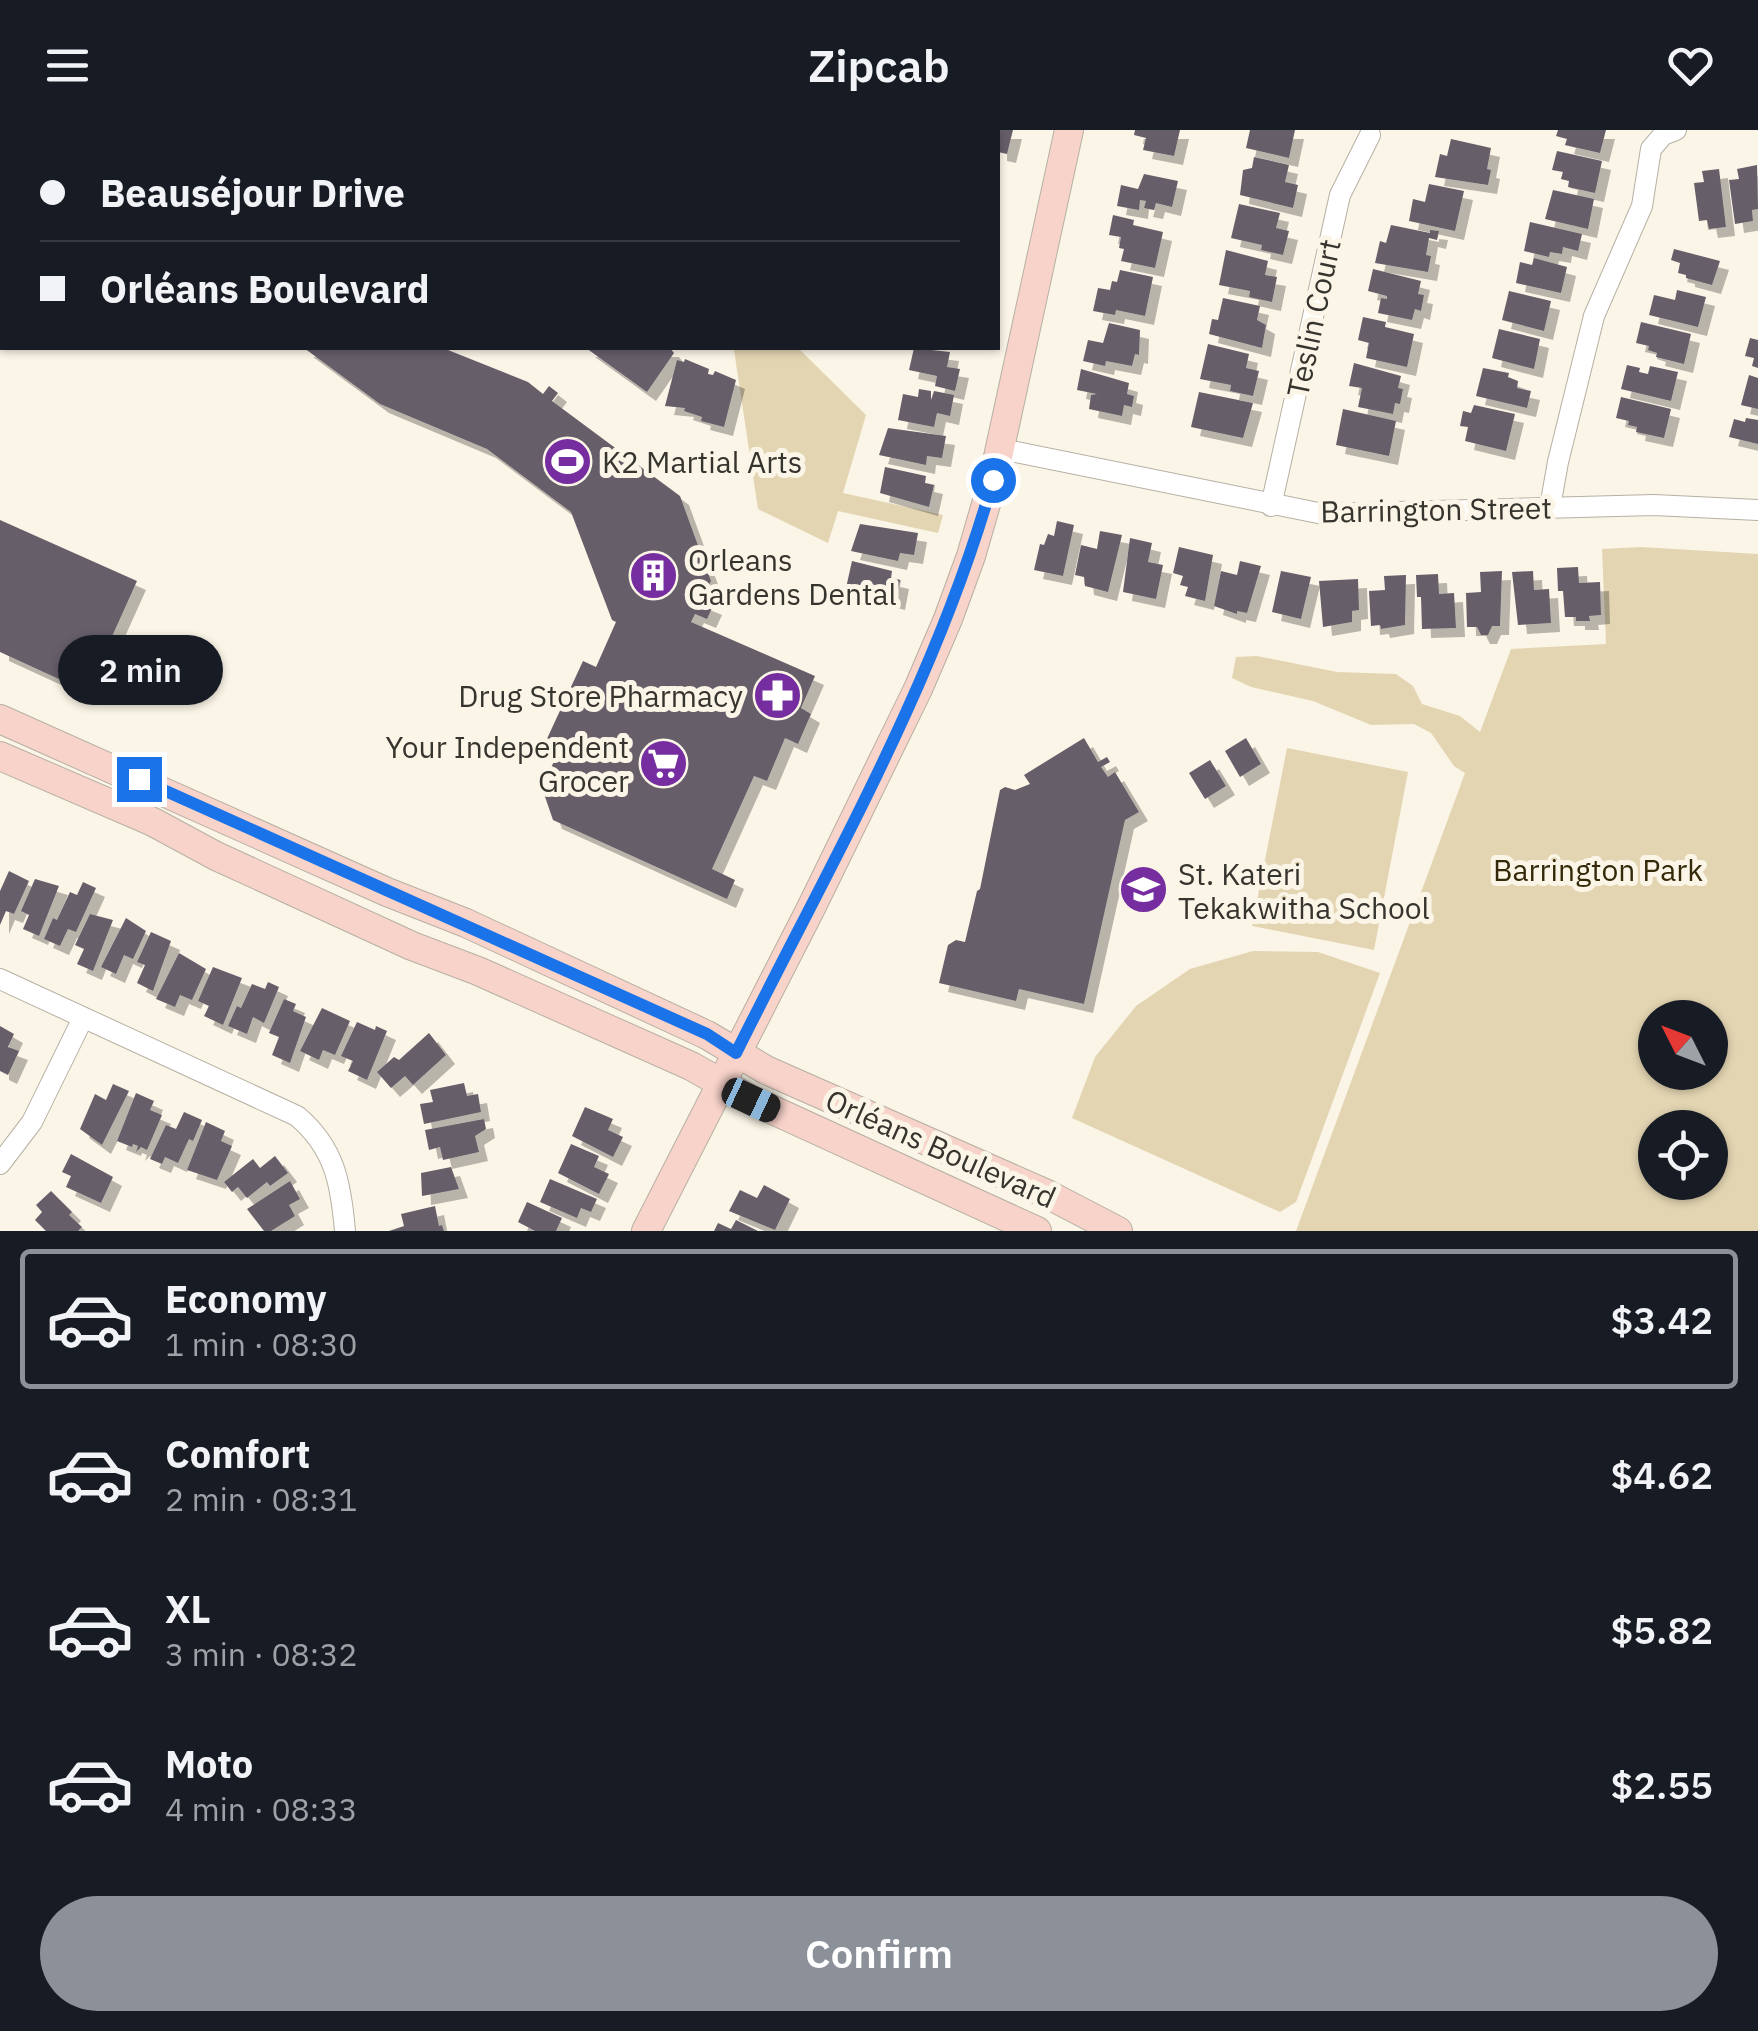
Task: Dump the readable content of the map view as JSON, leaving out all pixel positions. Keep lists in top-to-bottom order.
{
  "streets": {
    "main road": ["Orléans Boulevard"],
    "street": ["Teslin Court", "Barrington Street"]
  },
  "crossings": [
    ["Teslin Court", "Barrington Street"]
  ],
  "parks": ["Barrington Park"],
  "places": {
    "sports": ["K2 Martial Arts"],
    "building": ["Orleans Gardens Dental"],
    "pharmacy": ["Drug Store Pharmacy"],
    "supermarket": ["Your Independent Grocer"],
    "school or university": ["St. Kateri Tekakwitha School"]
  },
  "north": "top left",
  "page": {
    "header": "Zipcab",
    "banner": ["Beauséjour Drive", "Orléans Boulevard"],
    "bubble": "2 min",
    "list": [
      {
        "name": "Economy",
        "note": "1 min · 08:30",
        "value": "$3.42"
      },
      {
        "name": "Comfort",
        "note": "2 min · 08:31",
        "value": "$4.62"
      },
      {
        "name": "XL",
        "note": "3 min · 08:32",
        "value": "$5.82"
      },
      {
        "name": "Moto",
        "note": "4 min · 08:33",
        "value": "$2.55"
      }
    ],
    "buttons": "Confirm"
  }
}
